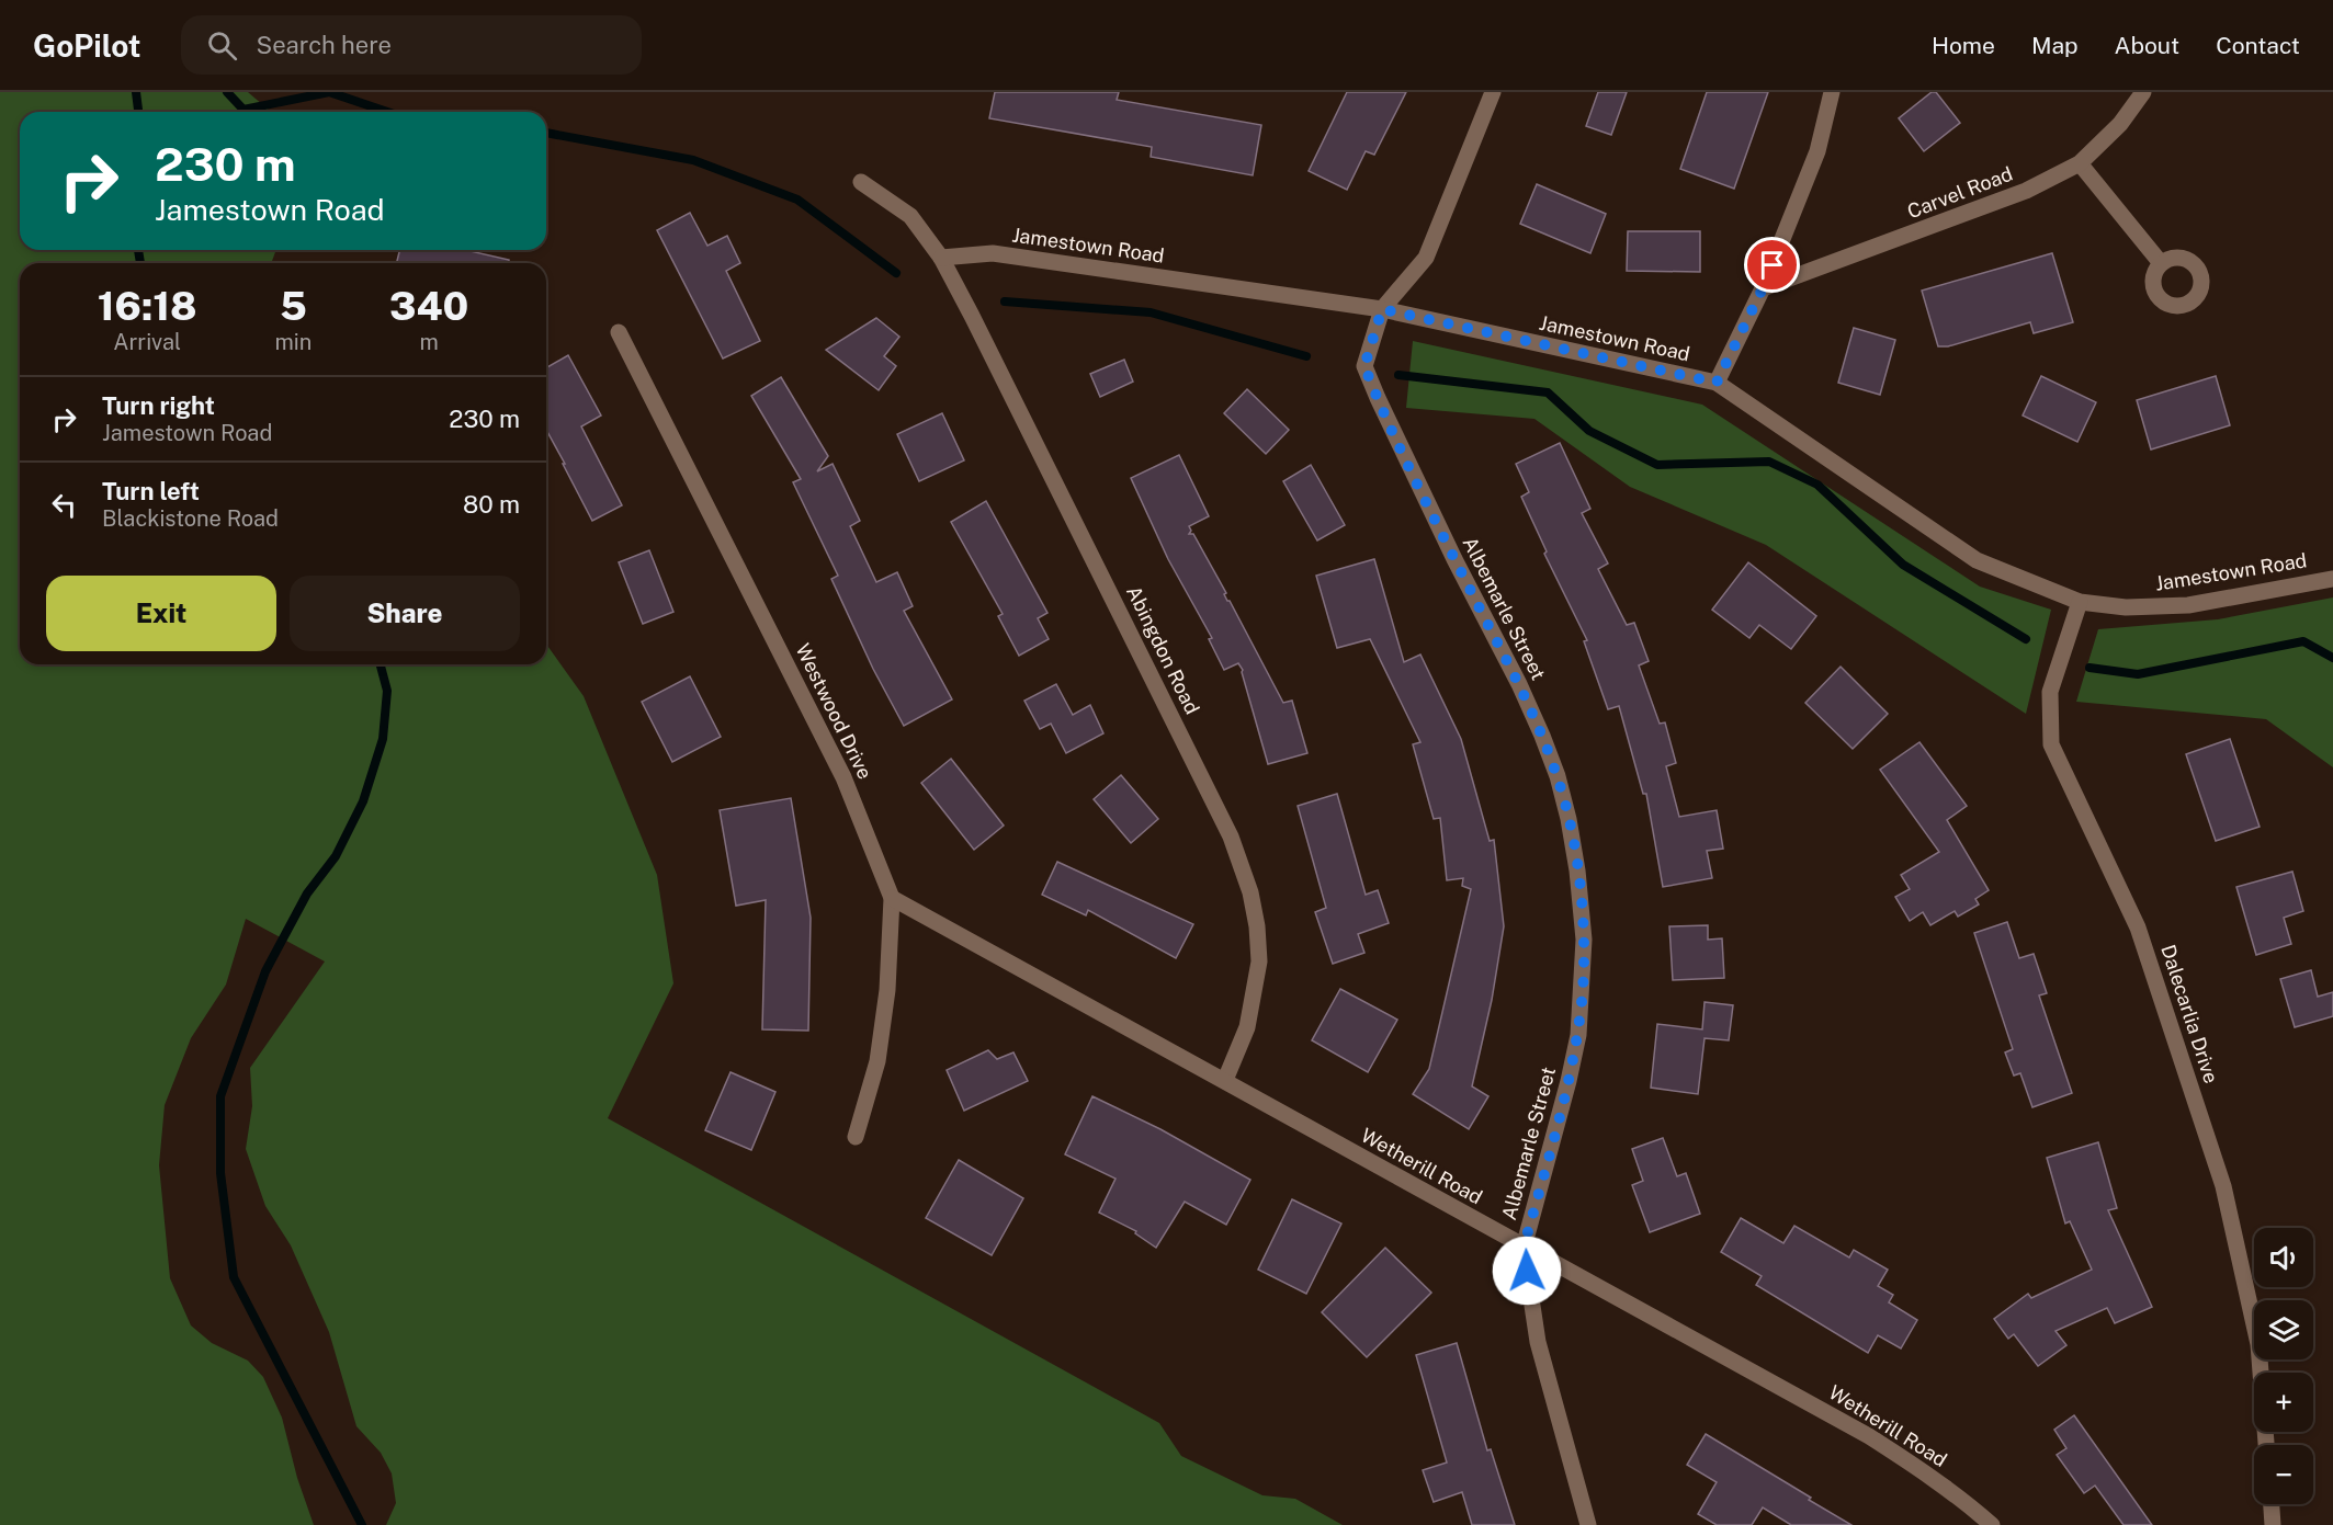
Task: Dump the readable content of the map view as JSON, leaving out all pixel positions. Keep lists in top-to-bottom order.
{
  "streets": {
    "street": [
      "Carvel Road",
      "Jamestown Road",
      "Albemarle Street",
      "Abingdon Road",
      "Westwood Drive",
      "Dalecarlia Drive",
      "Wetherill Road"
    ]
  },
  "crossings": [
    ["Jamestown Road", "Albemarle Street"],
    ["Jamestown Road", "Abingdon Road"],
    ["Jamestown Road", "Dalecarlia Drive"],
    ["Albemarle Street", "Wetherill Road"],
    ["Abingdon Road", "Wetherill Road"],
    ["Westwood Drive", "Wetherill Road"]
  ],
  "page": {
    "header": "GoPilot",
    "search": "Search here",
    "nav": [
      "Home",
      "Map",
      "About",
      "Contact"
    ],
    "turn": ["230 m", "Jamestown Road"],
    "eta": [
      "16:18",
      "Arrival",
      "5",
      "min",
      "340",
      "m"
    ],
    "list": [
      {
        "name": "Turn right",
        "note": "Jamestown Road",
        "value": "230 m"
      },
      {
        "name": "Turn left",
        "note": "Blackistone Road",
        "value": "80 m"
      }
    ],
    "buttons": ["Exit", "Share"],
    "map_buttons": ["+", "−"]
  }
}
